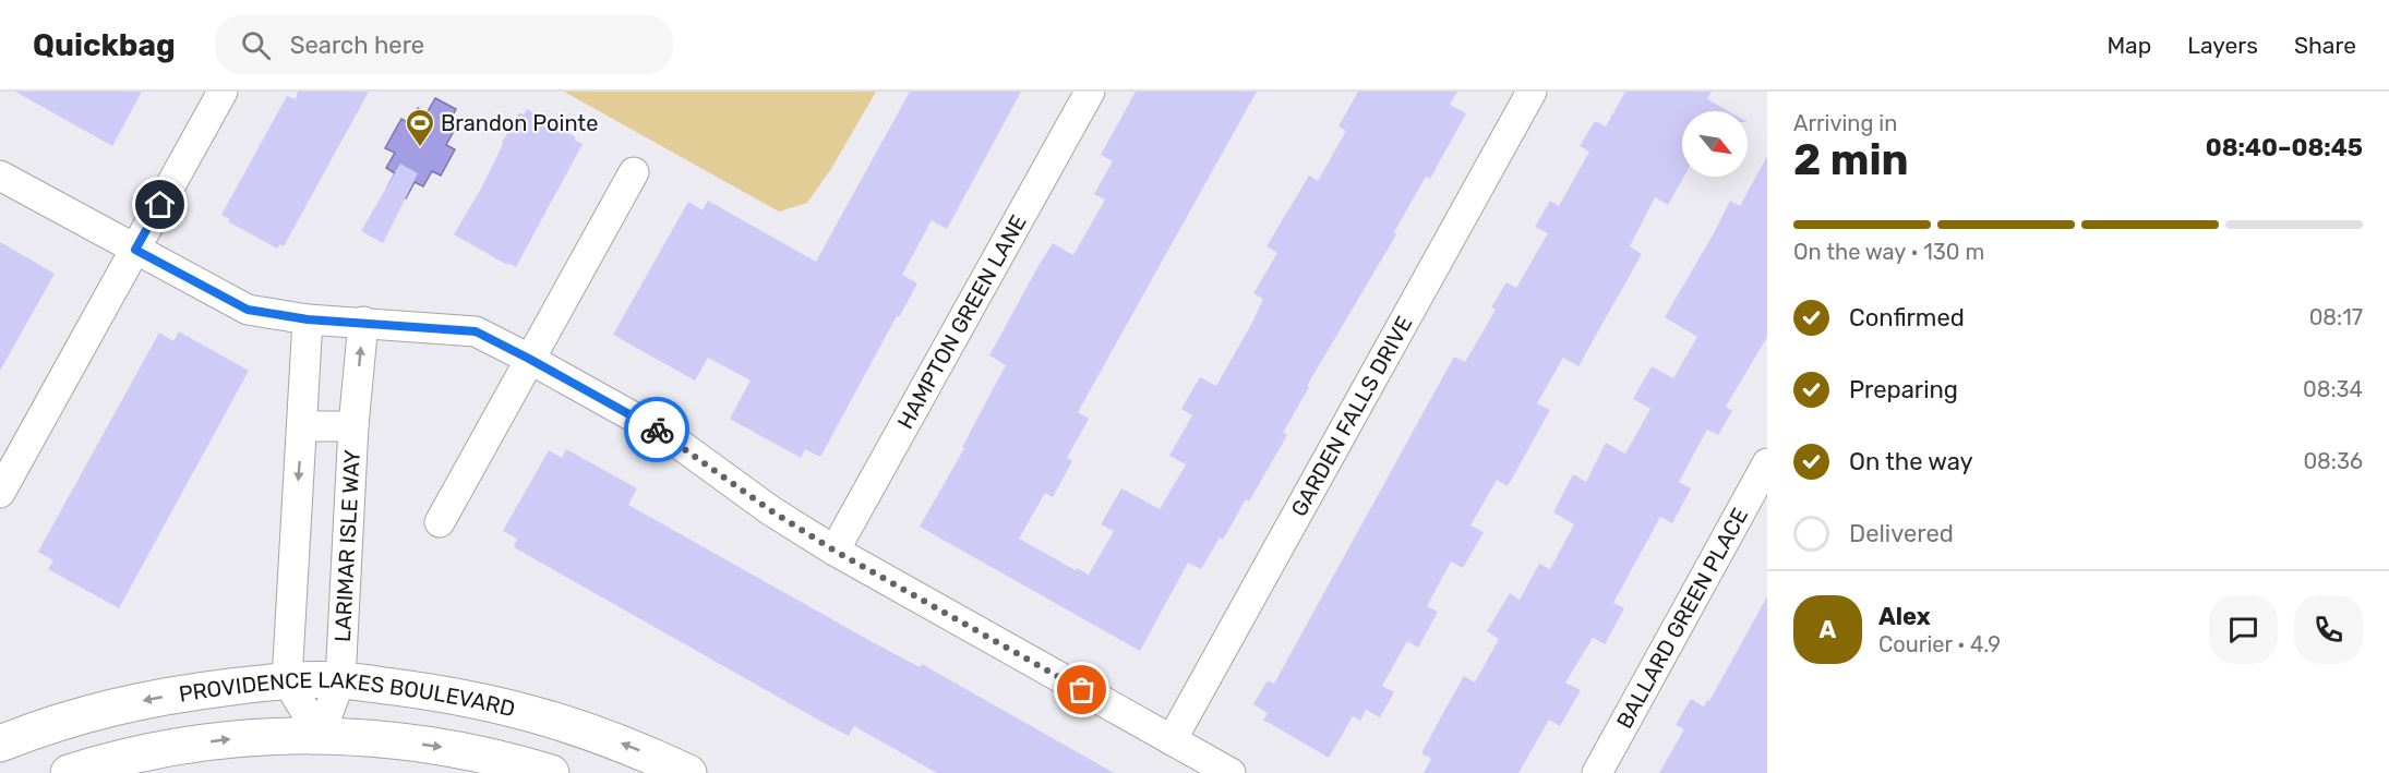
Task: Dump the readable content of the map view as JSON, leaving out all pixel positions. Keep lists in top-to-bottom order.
{
  "streets": {
    "street": [
      "HAMPTON GREEN LANE",
      "GARDEN FALLS DRIVE",
      "LARIMAR ISLE WAY",
      "BALLARD GREEN PLACE",
      "PROVIDENCE LAKES BOULEVARD"
    ]
  },
  "crossings": [
    ["LARIMAR ISLE WAY", "PROVIDENCE LAKES BOULEVARD"]
  ],
  "places": {
    "sports": ["Brandon Pointe"]
  },
  "north": "bottom right",
  "page": {
    "header": "Quickbag",
    "search": "Search here",
    "nav": ["Map", "Layers", "Share"],
    "heading": ["2 min", "Arriving in", "08:40–08:45"],
    "panel": ["Alex", "Courier · 4.9"],
    "bar": "On the way · 130 m",
    "list": [
      ["Confirmed", "08:17"],
      ["Preparing", "08:34"],
      ["On the way", "08:36"],
      "Delivered"
    ],
    "round": "A"
  }
}
